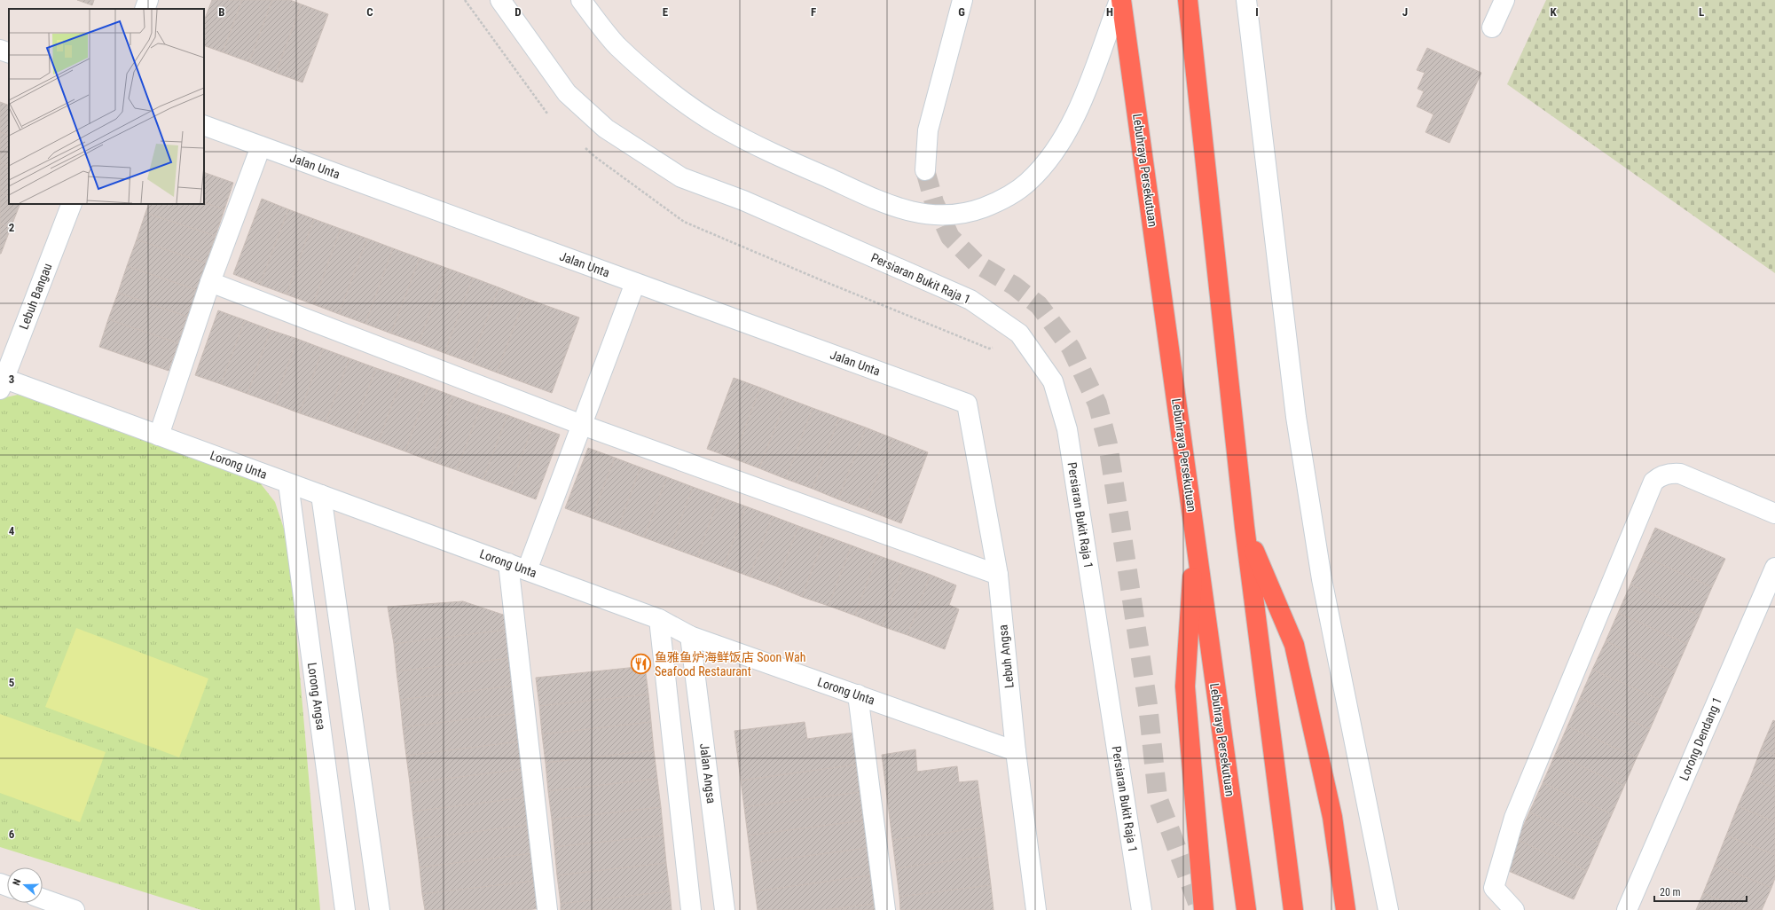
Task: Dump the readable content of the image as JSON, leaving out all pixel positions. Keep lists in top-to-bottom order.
{
  "streets": {
    "highway": ["Lebuhraya Persekutuan"],
    "street": [
      "Jalan Unta",
      "Persiaran Bukit Raja 1",
      "Lebuh Bangau",
      "Lorong Unta",
      "Lebuh Angsa",
      "Lorong Angsa",
      "Lorong Dendang 1",
      "Jalan Angsa"
    ]
  },
  "crossings": [
    ["Jalan Unta", "Lebuh Angsa"],
    ["Lebuh Bangau", "Lorong Unta"],
    ["Lorong Unta", "Lebuh Angsa"],
    ["Lorong Unta", "Lorong Angsa"],
    ["Lorong Unta", "Jalan Angsa"]
  ],
  "places": {
    "restaurant": ["鱼雅鱼炉海鲜饭店 Soon Wah Seafood Restaurant"]
  },
  "scale_bar": "20 m",
  "north": "left",
  "grid": {
    "columns": [
      "B",
      "C",
      "D",
      "E",
      "F",
      "G",
      "H",
      "I",
      "J",
      "K",
      "L"
    ],
    "rows": [
      "2",
      "3",
      "4",
      "5",
      "6"
    ]
  }
}
